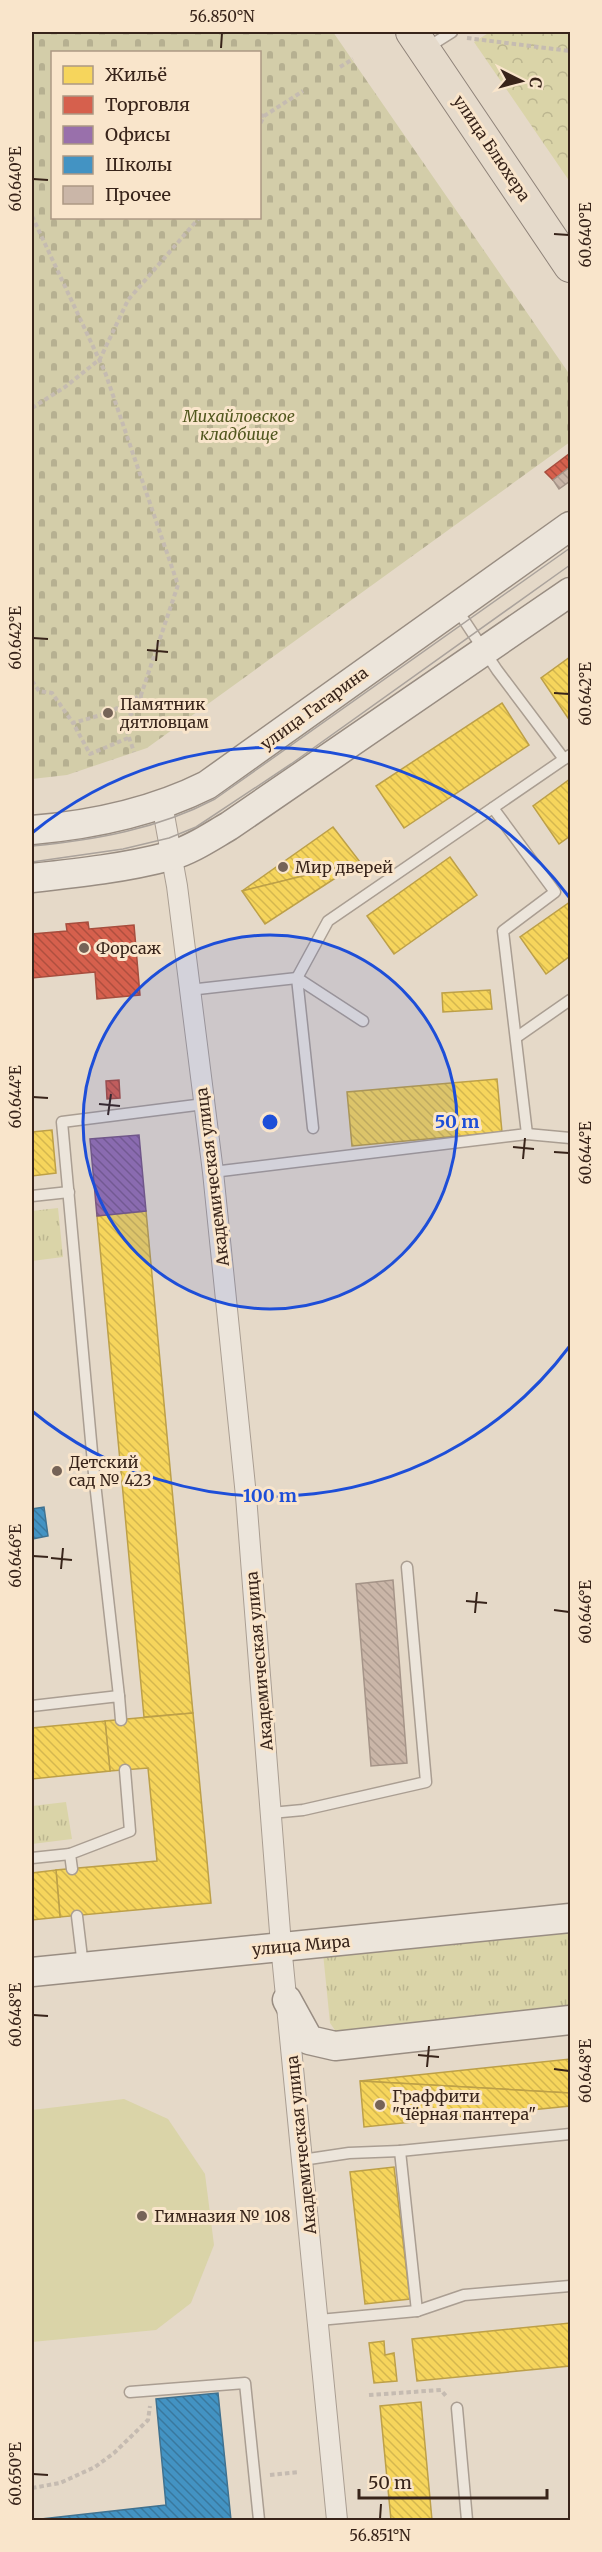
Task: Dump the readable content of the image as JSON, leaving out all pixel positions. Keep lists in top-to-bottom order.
{
  "streets": {
    "main road": ["улица Блюхера", "улица Гагарина", "улица Мира"],
    "street": ["Академическая улица"]
  },
  "crossings": [
    ["улица Гагарина", "Академическая улица"],
    ["Академическая улица", "улица Мира"]
  ],
  "parks": ["Михайловское кладбище"],
  "places": [
    "Памятник дятловцам",
    "Мир дверей",
    "Форсаж",
    "Детский сад № 423",
    "Граффити \"Чёрная пантера\"",
    "Гимназия № 108"
  ],
  "legend": [
    "Жильё",
    "Торговля",
    "Офисы",
    "Школы",
    "Прочее"
  ],
  "scale_bar": "50 m",
  "north": "right",
  "coordinates": [
    "56.850°N",
    "60.640°E",
    "60.642°E",
    "60.644°E",
    "60.646°E",
    "60.648°E",
    "60.650°E",
    "56.851°N"
  ],
  "rings": ["50 m", "100 m"]
}
